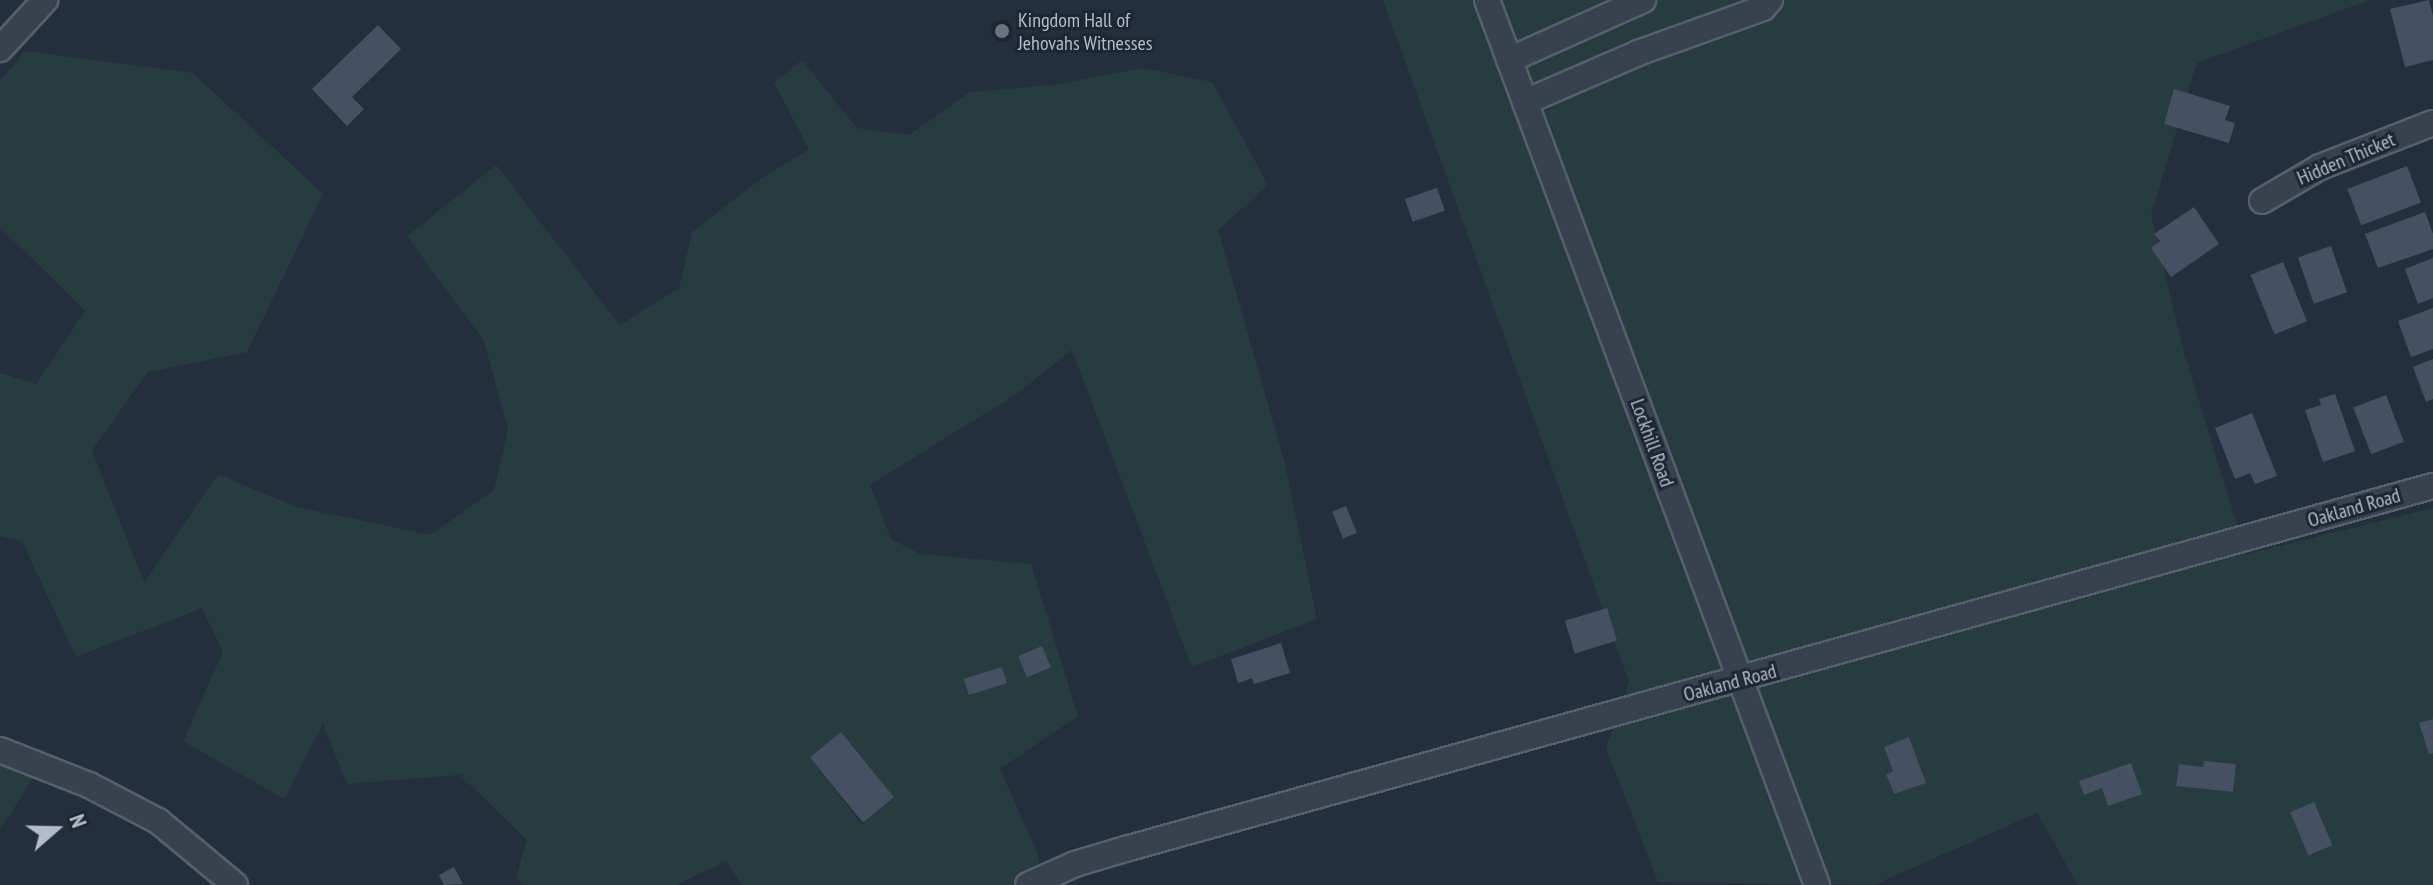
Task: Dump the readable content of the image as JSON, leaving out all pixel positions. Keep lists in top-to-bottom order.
{
  "streets": {
    "street": ["Hidden Thicket", "Lockhill Road", "Oakland Road"]
  },
  "crossings": [
    ["Lockhill Road", "Oakland Road"]
  ],
  "places": ["Kingdom Hall of Jehovahs Witnesses"],
  "north": "right"
}
